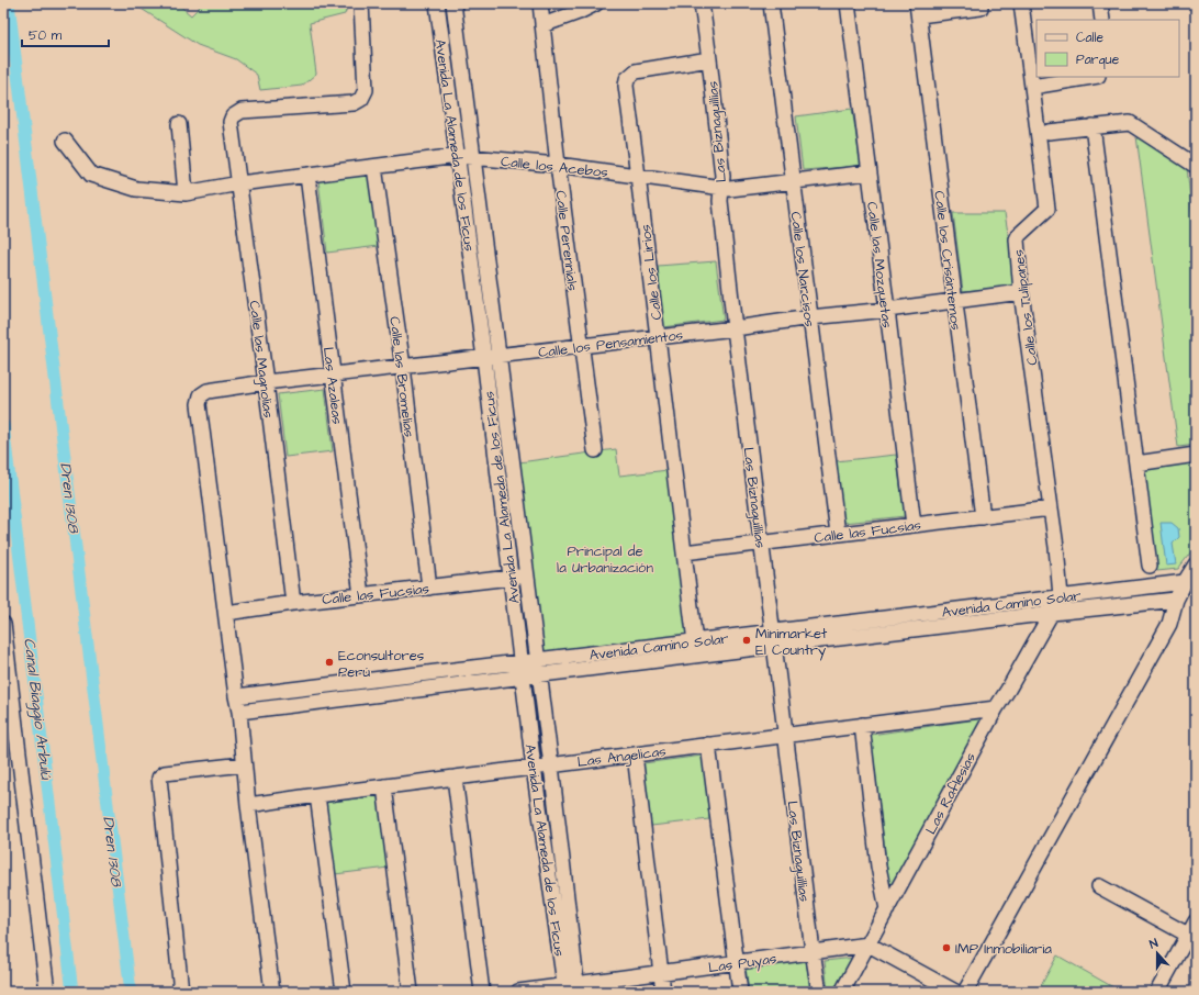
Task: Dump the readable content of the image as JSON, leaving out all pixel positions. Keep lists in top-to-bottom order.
{
  "streets": {
    "street": [
      "Las Biznaguillias",
      "Avenida La Alameda de los Ficus",
      "Calle los Acebos",
      "Calle Perennials",
      "Calle los Crisántemos",
      "Calle las Mozquetas",
      "Calle los Narcisos",
      "Calle los Lirios",
      "Calle los Tulipanes",
      "Calle los Pensamientos",
      "Calle las Magnolias",
      "Calle las Bromelias",
      "Las Azaleas",
      "Calle las Fucsias",
      "Avenida Camino Solar",
      "Las Angelicas",
      "Las Raflesias",
      "Las Puyas"
    ]
  },
  "crossings": [
    ["Las Biznaguillias", "Calle los Acebos"],
    ["Las Biznaguillias", "Calle los Lirios"],
    ["Las Biznaguillias", "Calle los Pensamientos"],
    ["Las Biznaguillias", "Calle las Fucsias"],
    ["Las Biznaguillias", "Avenida Camino Solar"],
    ["Las Biznaguillias", "Las Angelicas"],
    ["Las Biznaguillias", "Las Puyas"],
    ["Avenida La Alameda de los Ficus", "Calle los Acebos"],
    ["Avenida La Alameda de los Ficus", "Calle los Pensamientos"],
    ["Avenida La Alameda de los Ficus", "Calle las Fucsias"],
    ["Avenida La Alameda de los Ficus", "Avenida Camino Solar"],
    ["Avenida La Alameda de los Ficus", "Las Angelicas"],
    ["Avenida La Alameda de los Ficus", "Las Puyas"],
    ["Calle los Acebos", "Calle Perennials"],
    ["Calle los Acebos", "Calle las Mozquetas"],
    ["Calle los Acebos", "Calle los Narcisos"],
    ["Calle los Acebos", "Calle los Lirios"],
    ["Calle los Acebos", "Calle las Magnolias"],
    ["Calle los Acebos", "Calle las Bromelias"],
    ["Calle los Acebos", "Las Azaleas"],
    ["Calle Perennials", "Calle los Pensamientos"],
    ["Calle los Crisántemos", "Calle los Pensamientos"],
    ["Calle los Crisántemos", "Calle las Fucsias"],
    ["Calle las Mozquetas", "Calle los Pensamientos"],
    ["Calle las Mozquetas", "Calle las Fucsias"],
    ["Calle los Narcisos", "Calle los Pensamientos"],
    ["Calle los Narcisos", "Calle las Fucsias"],
    ["Calle los Lirios", "Calle los Pensamientos"],
    ["Calle los Lirios", "Calle las Fucsias"],
    ["Calle los Lirios", "Avenida Camino Solar"],
    ["Calle los Tulipanes", "Calle los Pensamientos"],
    ["Calle los Tulipanes", "Calle las Fucsias"],
    ["Calle los Tulipanes", "Avenida Camino Solar"],
    ["Calle los Tulipanes", "Las Raflesias"],
    ["Calle los Pensamientos", "Calle las Magnolias"],
    ["Calle los Pensamientos", "Calle las Bromelias"],
    ["Calle los Pensamientos", "Las Azaleas"],
    ["Calle los Pensamientos", "Calle las Fucsias"],
    ["Calle las Magnolias", "Calle las Fucsias"],
    ["Calle las Bromelias", "Calle las Fucsias"],
    ["Las Azaleas", "Calle las Fucsias"],
    ["Avenida Camino Solar", "Las Raflesias"],
    ["Las Angelicas", "Las Raflesias"],
    ["Las Raflesias", "Las Puyas"]
  ],
  "water": ["Dren 1308", "Canal Biaggio Arbulú"],
  "parks": ["Principal de la Urbanización"],
  "places": ["Minimarket El Country", "Econsultores Perú", "IMP Inmobiliaria"],
  "legend": ["Calle", "Parque"],
  "scale_bar": "50 m",
  "north": "top"
}
